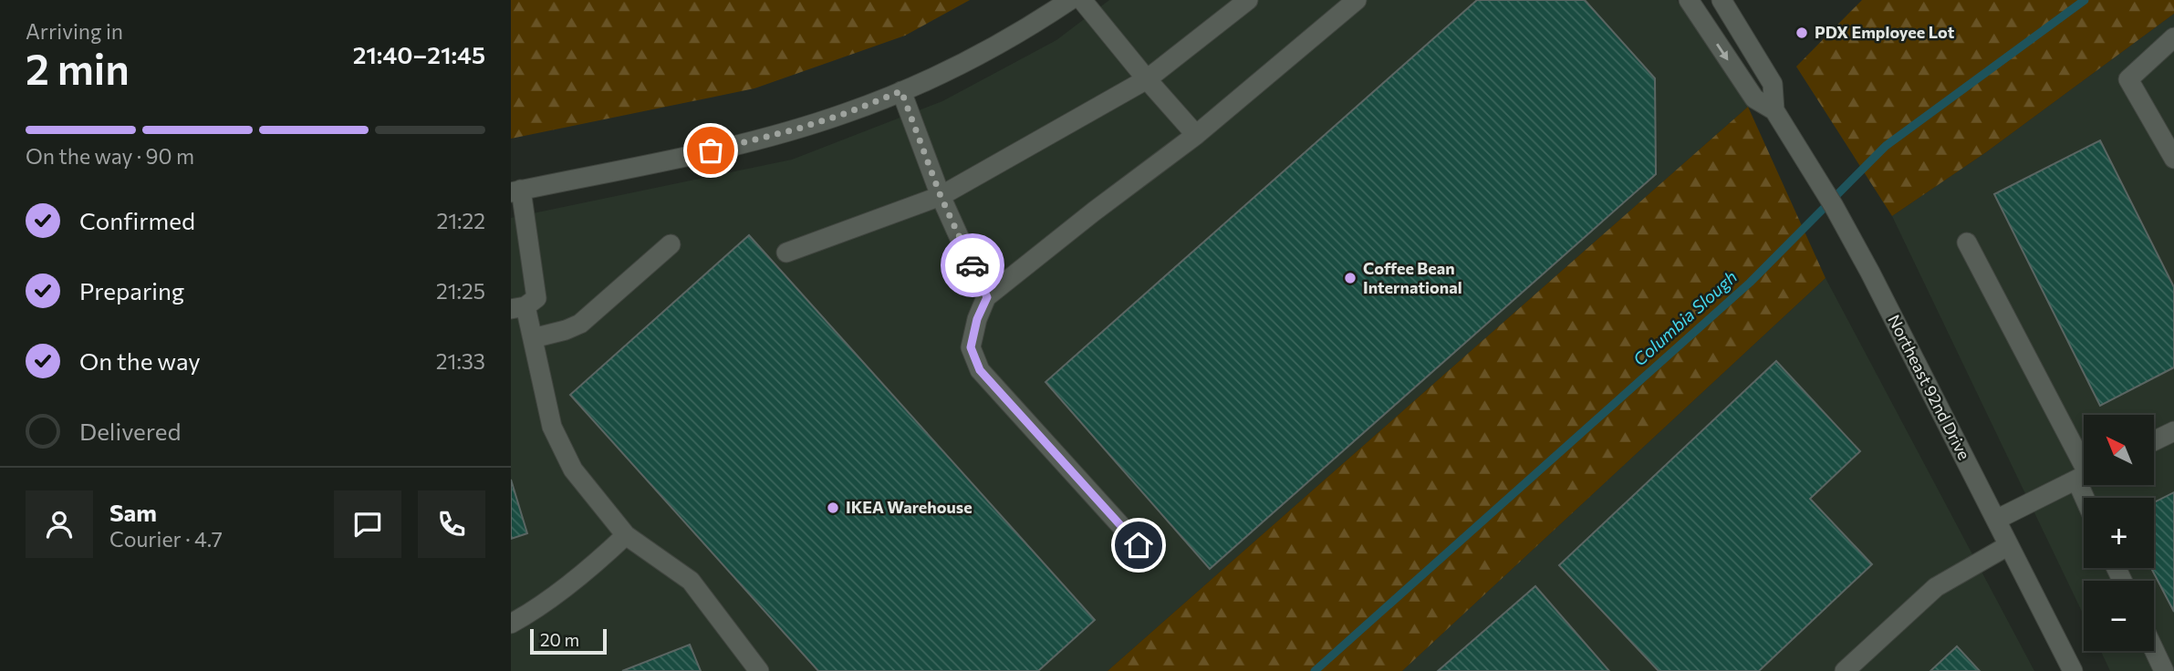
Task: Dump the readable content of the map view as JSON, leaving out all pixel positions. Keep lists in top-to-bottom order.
{
  "streets": {
    "street": ["Northeast 92nd Drive"]
  },
  "water": ["Columbia Slough"],
  "places": ["PDX Employee Lot", "Coffee Bean International", "IKEA Warehouse"],
  "scale_bar": "20 m",
  "north": "top left",
  "page": {
    "heading": ["2 min", "Arriving in", "21:40–21:45"],
    "panel": ["Sam", "Courier · 4.7"],
    "bar": "On the way · 90 m",
    "list": [
      ["Confirmed", "21:22"],
      ["Preparing", "21:25"],
      ["On the way", "21:33"],
      "Delivered"
    ],
    "map_buttons": ["+", "−"],
    "scale": "20 m"
  }
}
